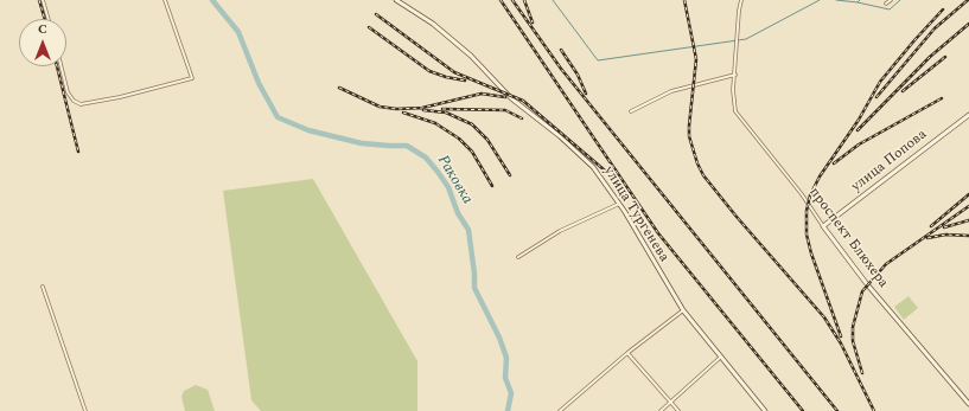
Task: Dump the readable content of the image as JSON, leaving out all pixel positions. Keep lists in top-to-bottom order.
{
  "streets": {
    "street": ["улица Попова", "улица Тургенева", "проспект Блюхера"]
  },
  "crossings": [
    ["улица Попова", "проспект Блюхера"]
  ],
  "water": ["Раковка"],
  "north": "top"
}
